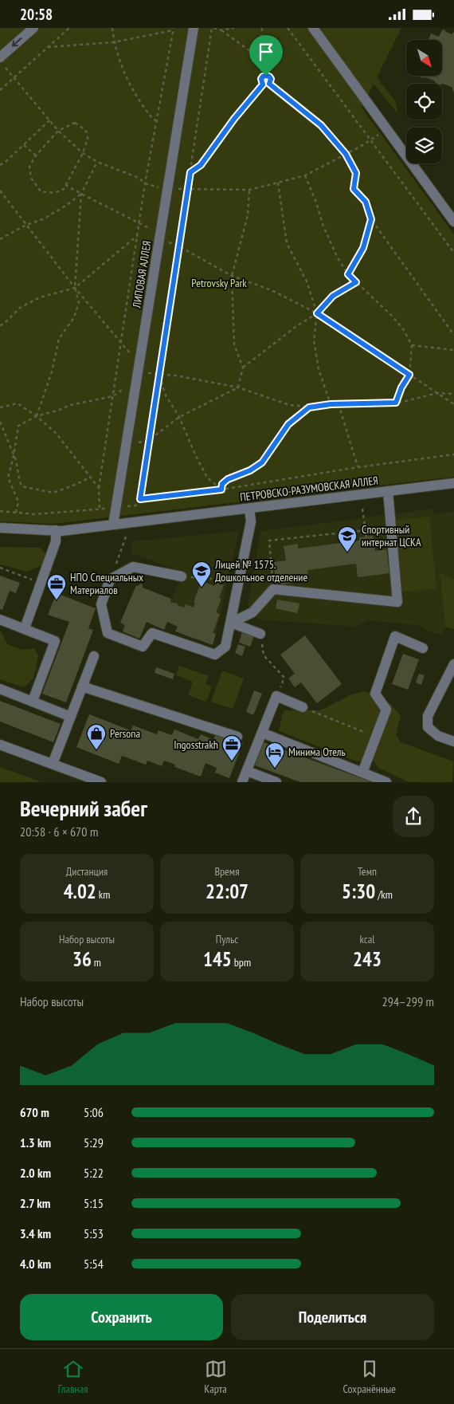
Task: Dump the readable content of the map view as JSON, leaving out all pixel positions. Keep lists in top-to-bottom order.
{
  "streets": {
    "street": ["ЛИПОВАЯ АЛЛЕЯ", "ПЕТРОВСКО-РАЗУМОВСКАЯ АЛЛЕЯ"]
  },
  "crossings": [
    ["ЛИПОВАЯ АЛЛЕЯ", "ПЕТРОВСКО-РАЗУМОВСКАЯ АЛЛЕЯ"]
  ],
  "parks": ["Petrovsky Park"],
  "places": {
    "school or university": ["Спортивный интернат ЦСКА", "Лицей № 1575. Дошкольное отделение"],
    "office": ["НПО Специальных Материалов", "Ingosstrakh"],
    "shop": ["Persona"],
    "hotel": ["Минима Отель"]
  },
  "north": "bottom right",
  "page": {
    "status": "20:58",
    "heading": ["Вечерний забег", "20:58 · 6 × 670 m"],
    "stats": [
      ["Дистанция", "4.02 km"],
      ["Время", "22:07"],
      ["Темп", "5:30 /km"],
      ["Набор высоты", "36 m"],
      ["Пульс", "145 bpm"],
      ["kcal", "243"]
    ],
    "chart": ["Набор высоты", "294–299 m"],
    "list": [
      {
        "name": "670 m",
        "note": "5:06"
      },
      {
        "name": "1.3 km",
        "note": "5:29"
      },
      {
        "name": "2.0 km",
        "note": "5:22"
      },
      {
        "name": "2.7 km",
        "note": "5:15"
      },
      {
        "name": "3.4 km",
        "note": "5:53"
      },
      {
        "name": "4.0 km",
        "note": "5:54"
      }
    ],
    "buttons": ["Сохранить", "Поделиться"],
    "tabs": ["Главная", "Карта", "Сохранённые"]
  }
}
